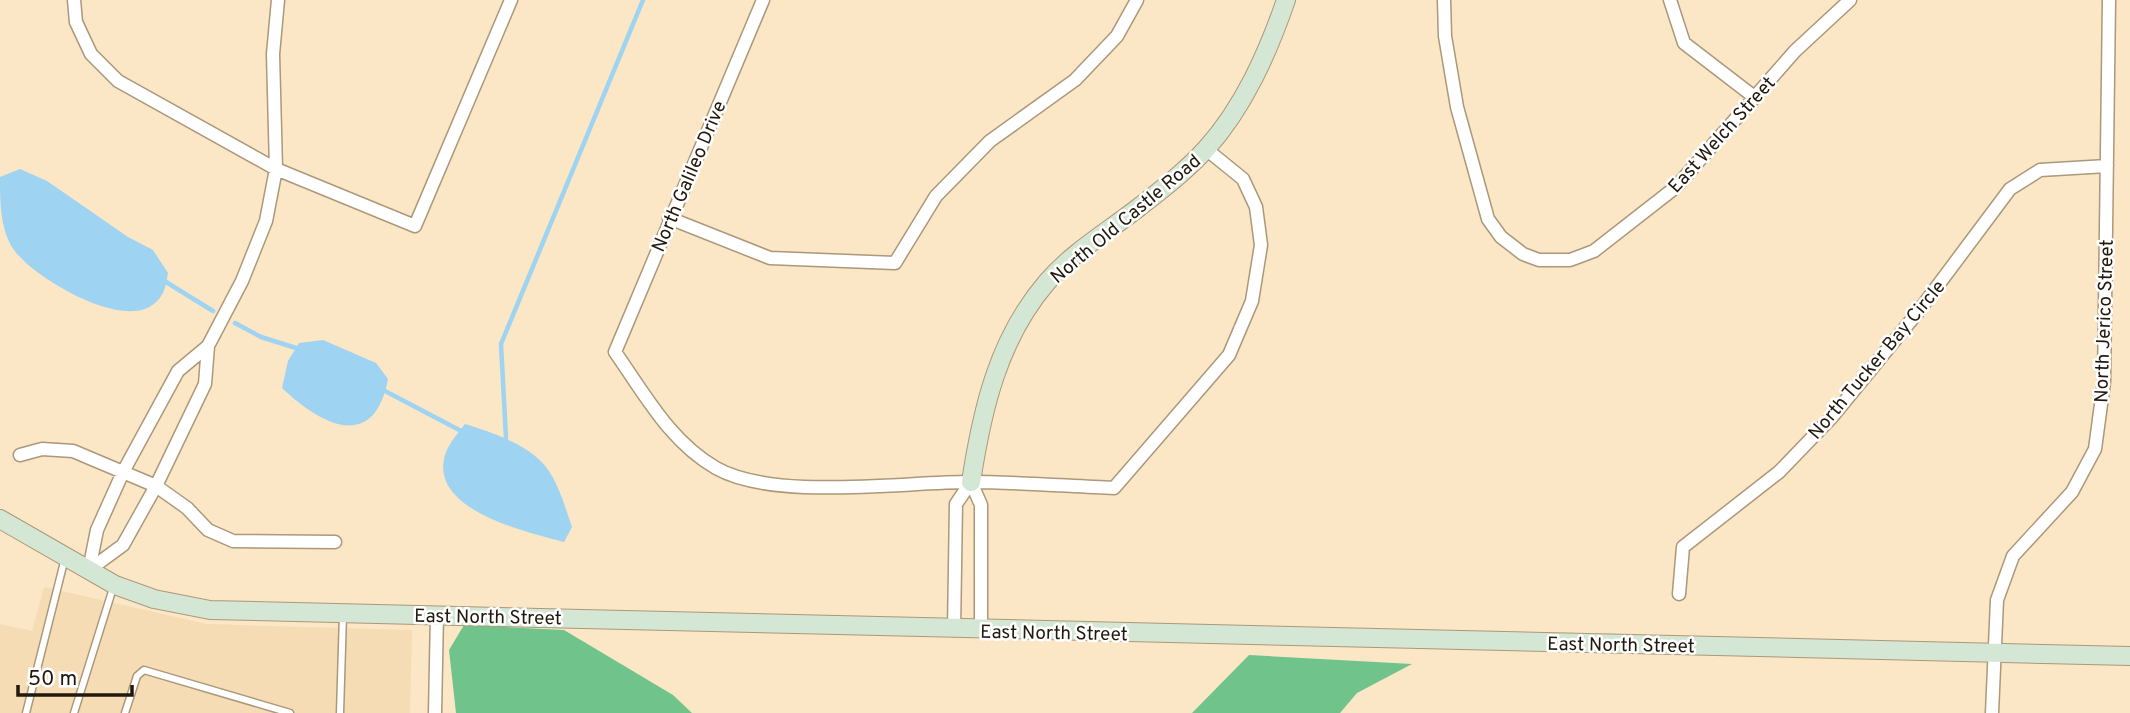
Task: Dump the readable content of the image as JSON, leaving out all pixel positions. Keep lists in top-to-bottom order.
{
  "streets": {
    "street": [
      "East Welch Street",
      "North Galileo Drive",
      "North Old Castle Road",
      "North Jerico Street",
      "North Tucker Bay Circle",
      "East North Street"
    ]
  },
  "crossings": [
    ["North Galileo Drive", "North Old Castle Road"],
    ["North Jerico Street", "North Tucker Bay Circle"],
    ["North Jerico Street", "East North Street"]
  ],
  "scale_bar": "50 m"
}
